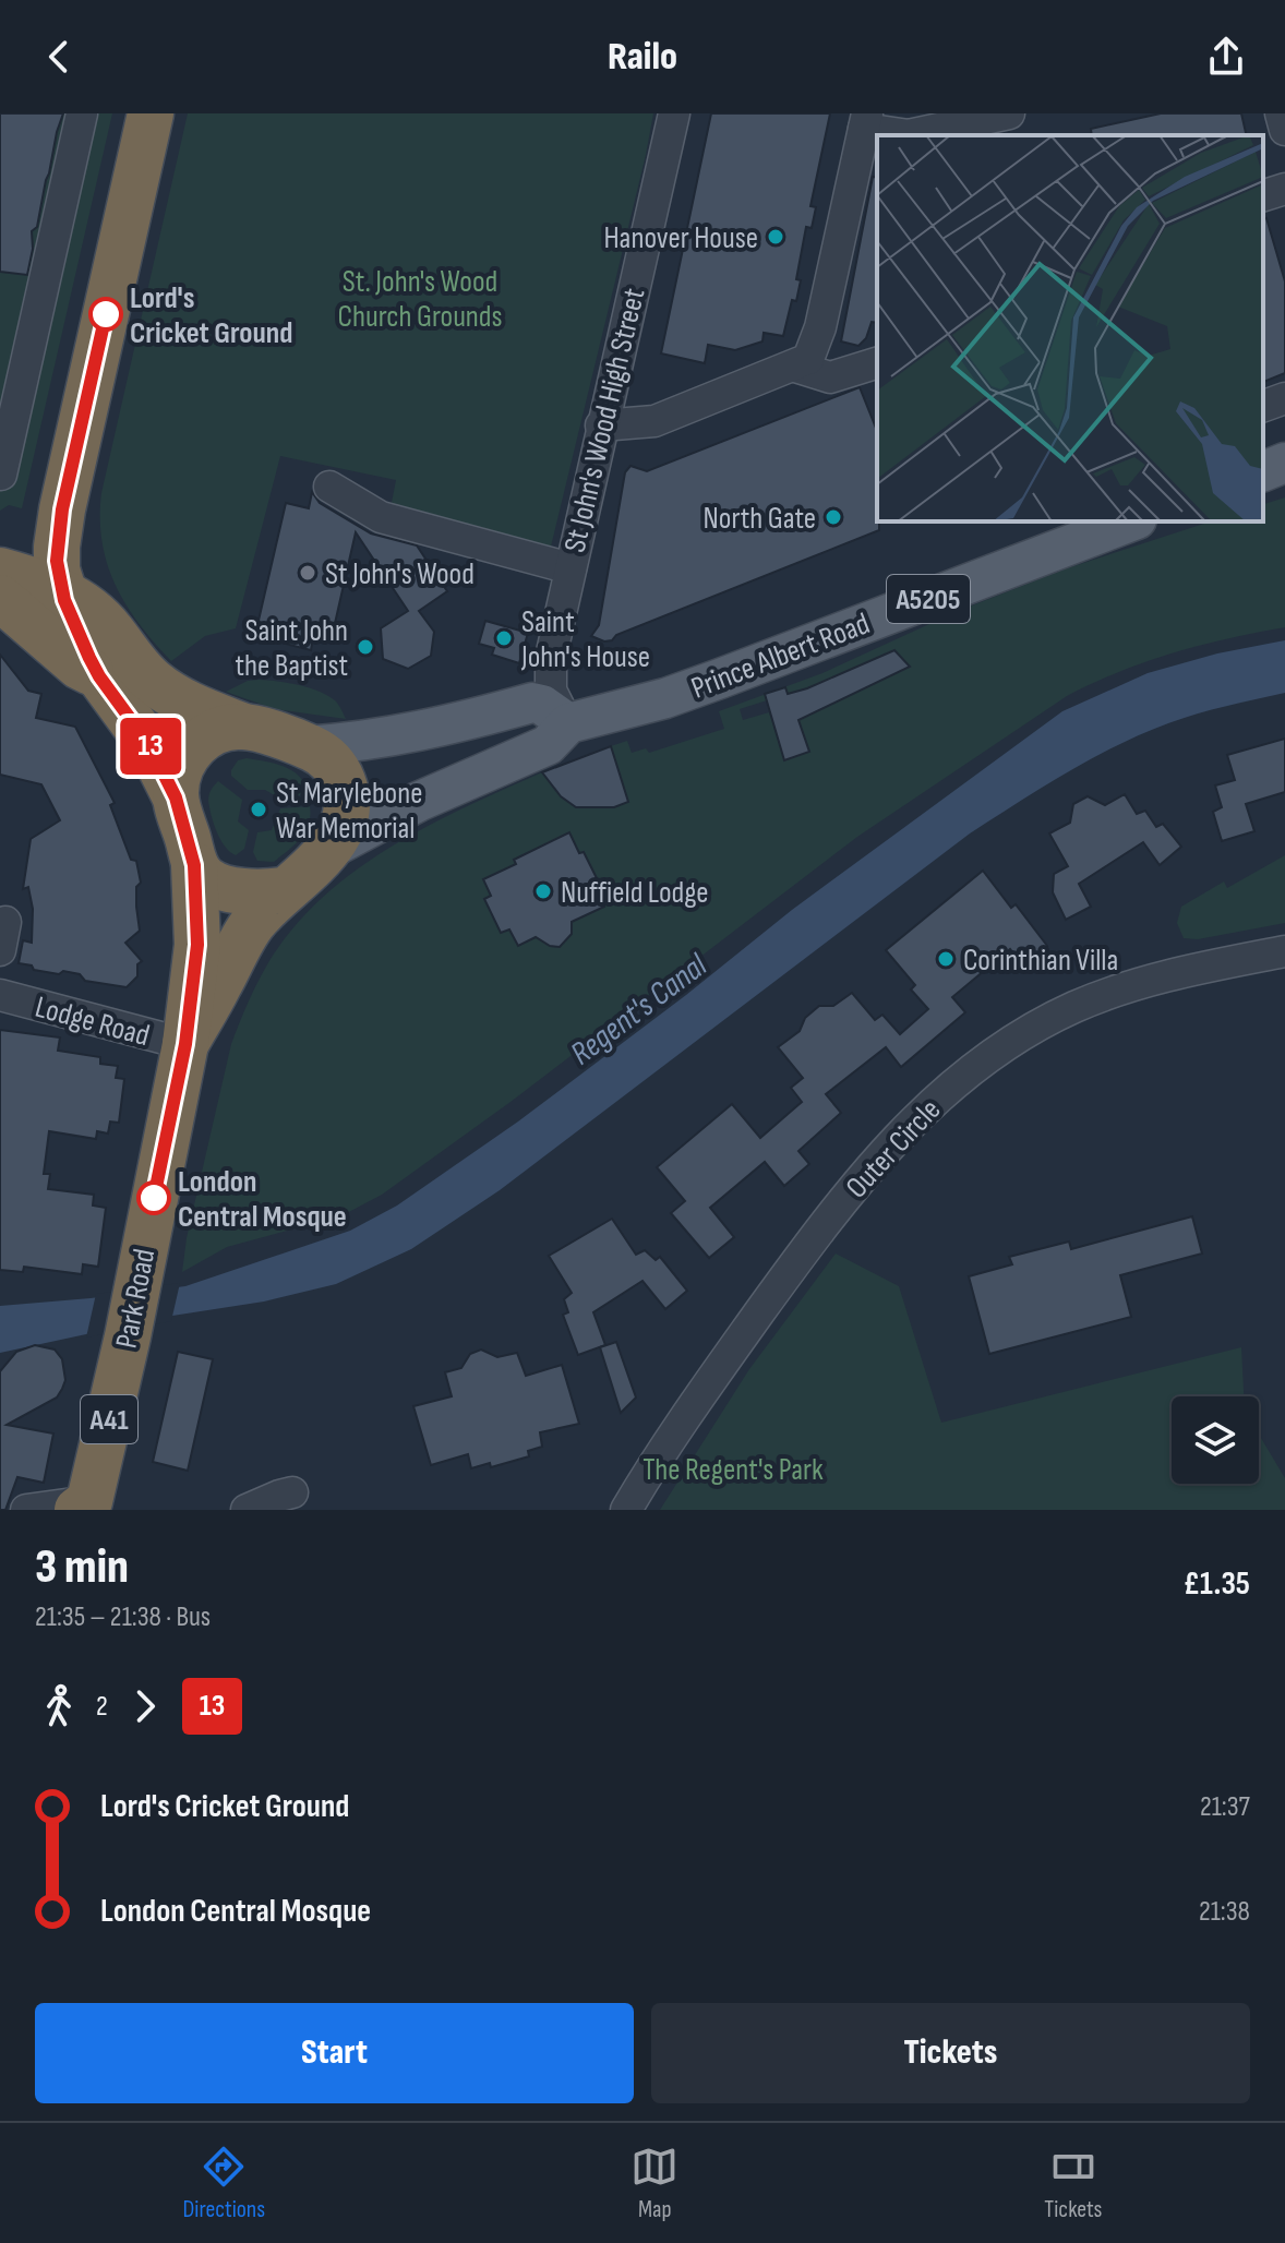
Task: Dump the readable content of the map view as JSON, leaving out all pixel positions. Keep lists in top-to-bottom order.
{
  "streets": {
    "highway": ["Park Road", "A41"],
    "main road": ["A5205", "Prince Albert Road"],
    "street": ["St John's Wood High Street", "Lodge Road", "Outer Circle"]
  },
  "crossings": [
    ["St John's Wood High Street", "Prince Albert Road"],
    ["Prince Albert Road", "Park Road"],
    ["Prince Albert Road", "A41"],
    ["Lodge Road", "Park Road"],
    ["Park Road", "A41"]
  ],
  "water": ["Regent's Canal"],
  "parks": ["St. John's Wood Church Grounds", "The Regent's Park"],
  "places": [
    "Hanover House",
    "Lord's Cricket Ground",
    "North Gate",
    "St John's Wood",
    "Saint John's House",
    "Saint John the Baptist",
    "St Marylebone War Memorial",
    "Nuffield Lodge",
    "Corinthian Villa",
    "London Central Mosque"
  ],
  "lines": ["bus line 13"],
  "page": {
    "header": "Railo",
    "on_map": "13",
    "heading": ["3 min", "21:35 – 21:38 · Bus", "£1.35"],
    "legs": ["2", "13"],
    "list": [
      {
        "name": "Lord's Cricket Ground",
        "value": "21:37"
      },
      {
        "name": "London Central Mosque",
        "value": "21:38"
      }
    ],
    "buttons": ["Start", "Tickets"],
    "tabs": ["Directions", "Map", "Tickets"]
  }
}
